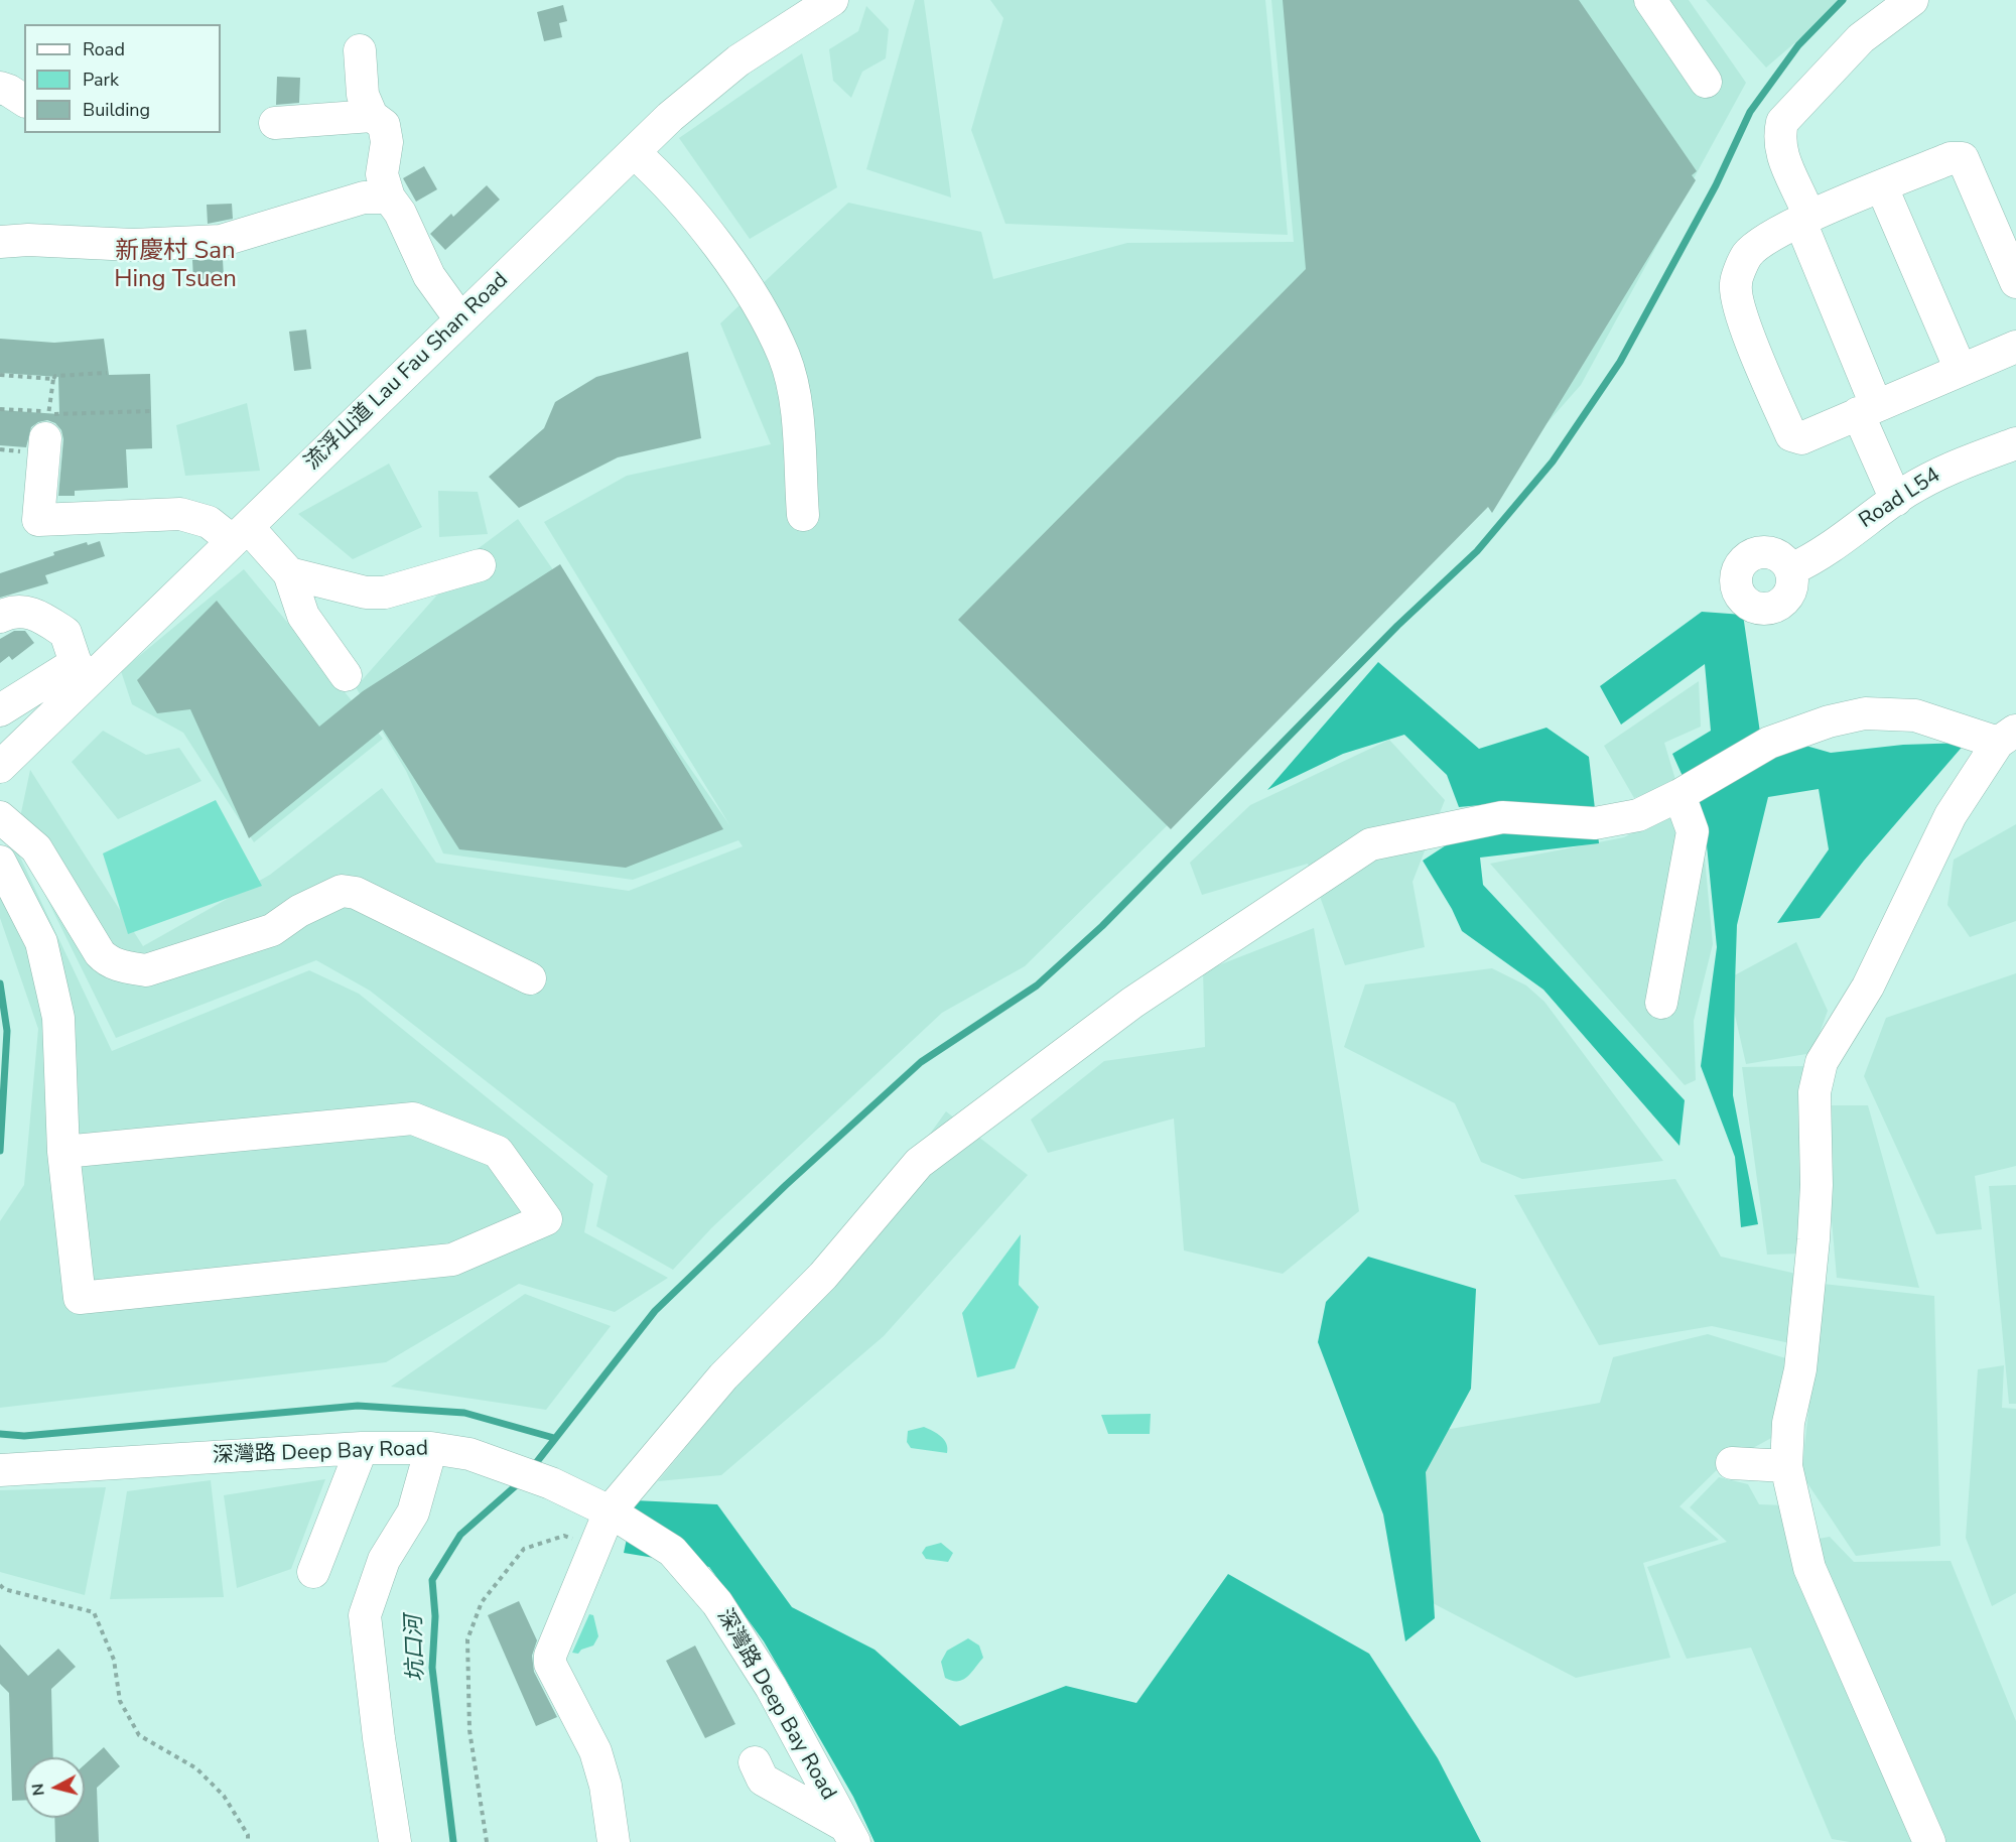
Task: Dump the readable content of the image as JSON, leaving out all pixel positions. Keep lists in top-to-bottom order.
{
  "streets": {
    "street": ["流浮山道 Lau Fau Shan Road", "Road L54", "深灣路 Deep Bay Road"]
  },
  "districts": ["新慶村 San Hing Tsuen"],
  "water": ["坑口河"],
  "legend": ["Road", "Park", "Building"],
  "north": "left"
}
